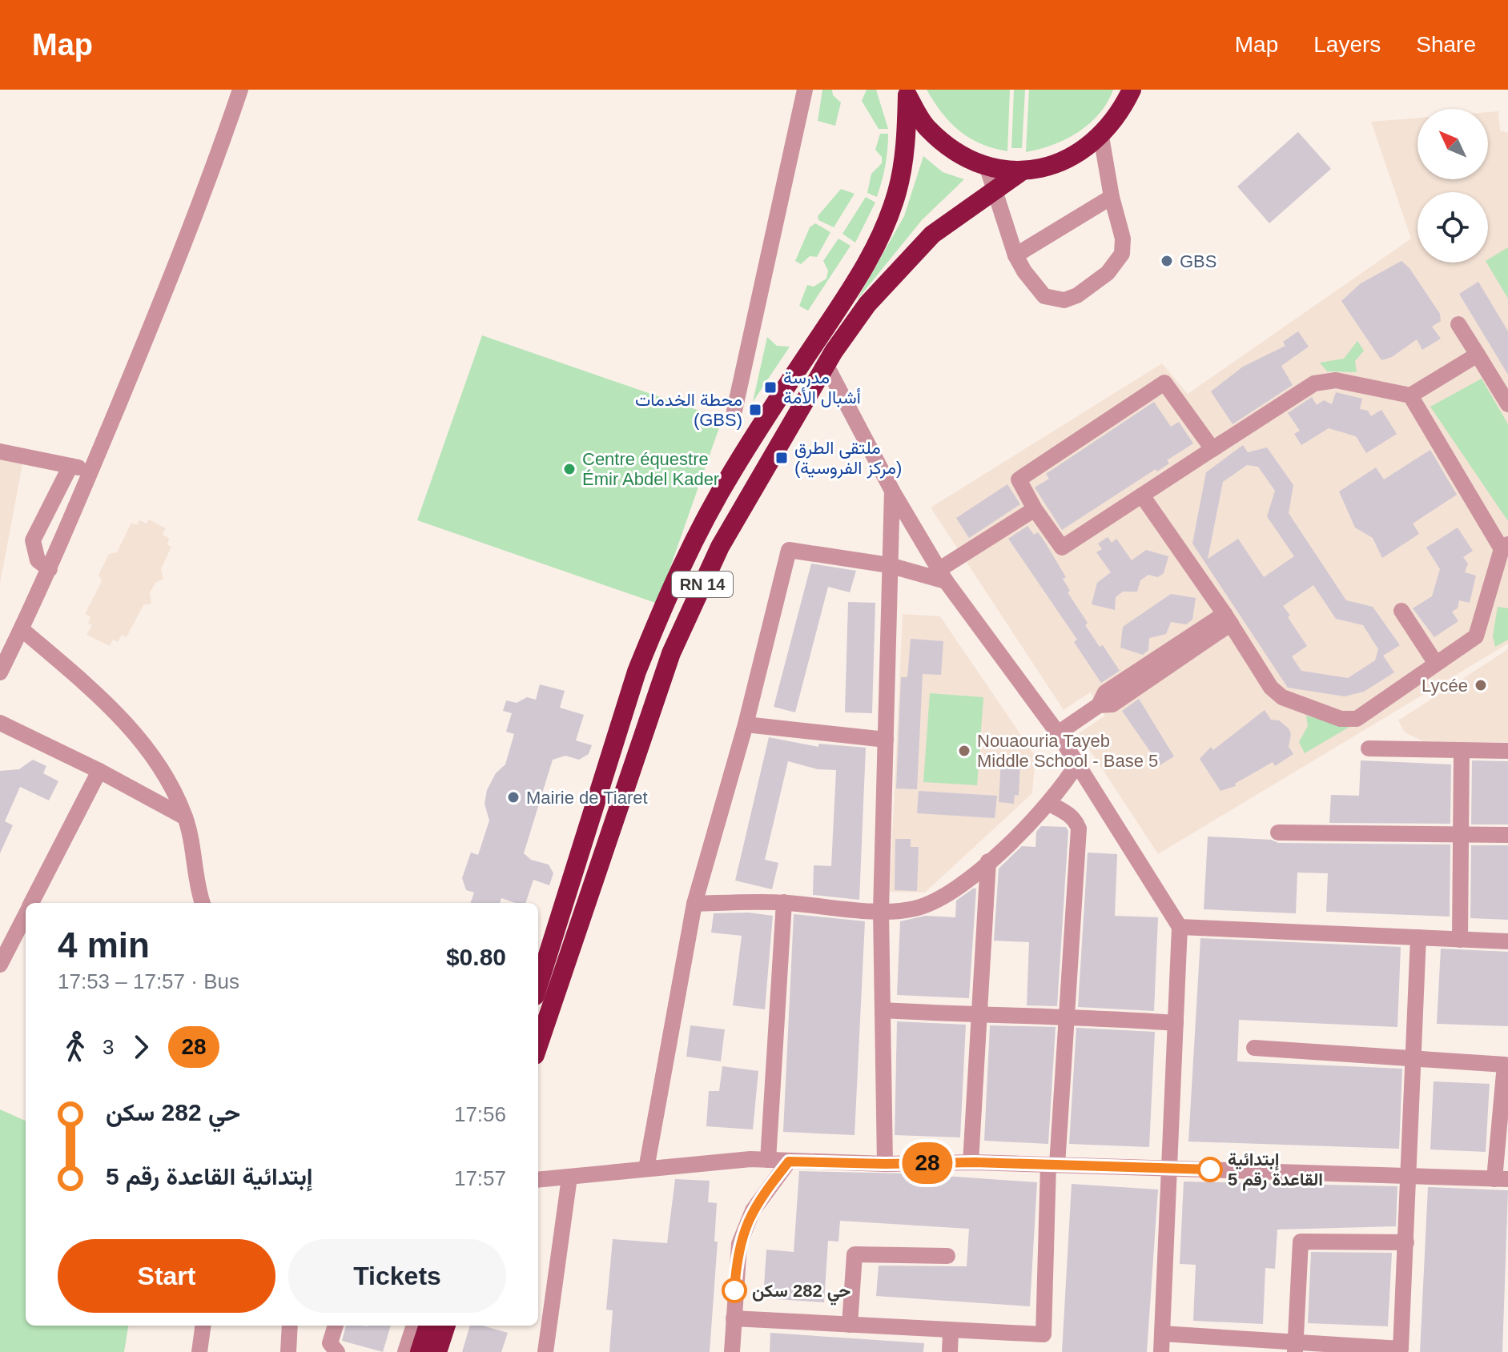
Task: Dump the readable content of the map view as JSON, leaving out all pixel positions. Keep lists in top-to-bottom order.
{
  "streets": {
    "highway": ["RN 14"]
  },
  "places": {
    "other": [
      "GBS",
      "Centre équestre Émir Abdel Kader",
      "Lycée",
      "Nouaouria Tayeb Middle School - Base 5",
      "Mairie de Tiaret",
      "إبتدائية القاعدة رقم 5",
      "حي 282 سكن"
    ],
    "transit": ["مدرسة أشبال الأمة", "محطة الخدمات (GBS)", "ملتقى الطرق (مركز الفروسية)"]
  },
  "lines": ["bus line 28"],
  "north": "top left",
  "page": {
    "header": "Map",
    "nav": ["Map", "Layers", "Share"],
    "on_map": "28",
    "heading": ["4 min", "17:53 – 17:57 · Bus", "$0.80"],
    "legs": ["3", "28"],
    "list": [
      {
        "name": "حي 282 سكن",
        "value": "17:56"
      },
      {
        "name": "إبتدائية القاعدة رقم 5",
        "value": "17:57"
      }
    ],
    "buttons": ["Start", "Tickets"]
  }
}
